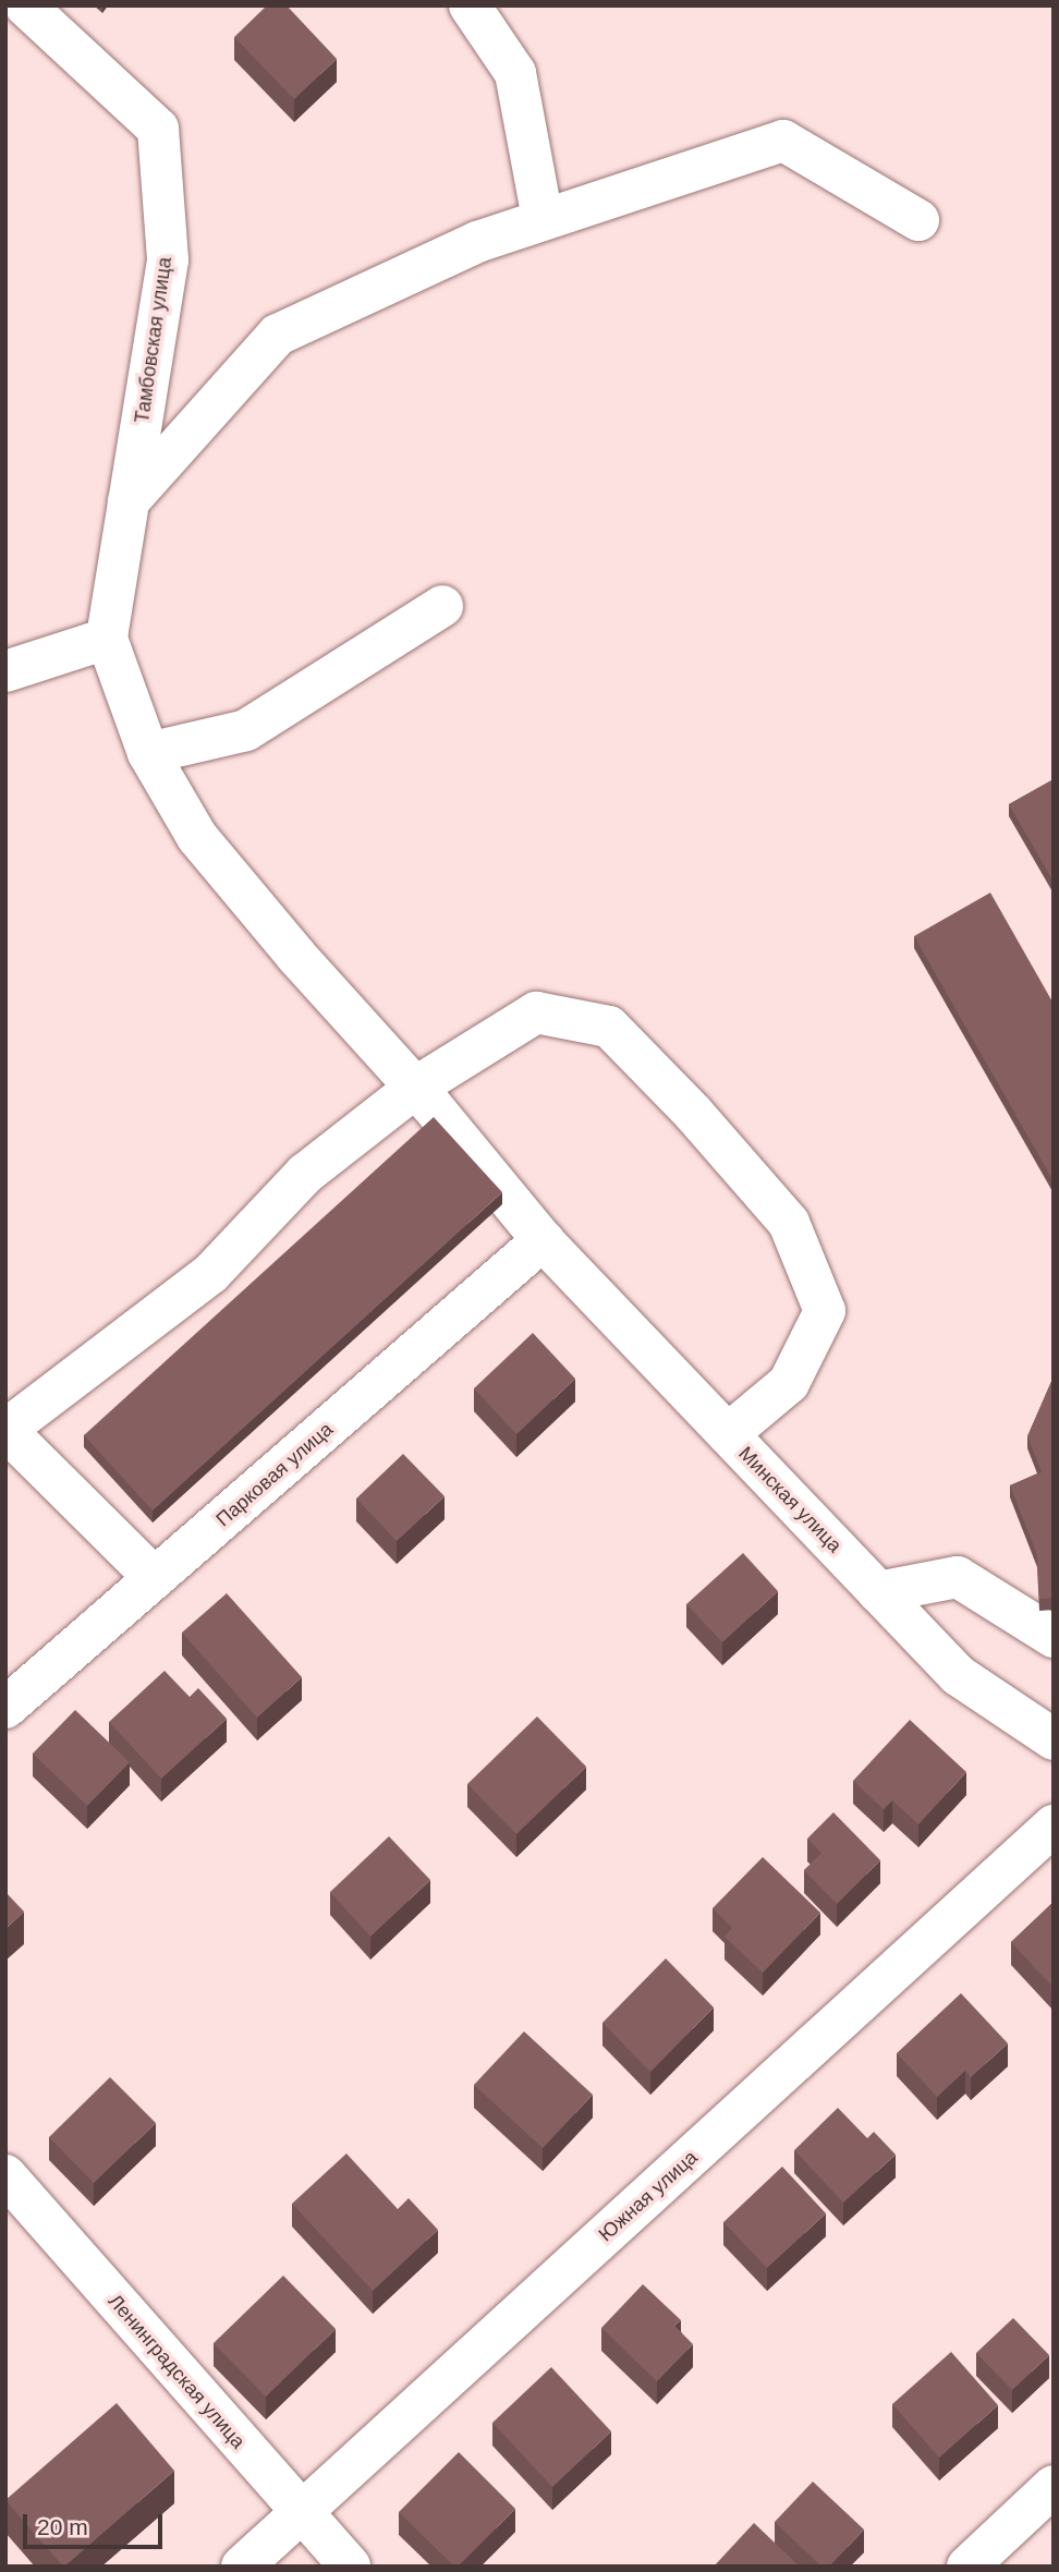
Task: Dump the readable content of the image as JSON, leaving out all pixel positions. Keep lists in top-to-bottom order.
{
  "streets": {
    "street": [
      "Тамбовская улица",
      "Парковая улица",
      "Минская улица",
      "Южная улица",
      "Ленинградская улица"
    ]
  },
  "crossings": [
    ["Тамбовская улица", "Минская улица"],
    ["Парковая улица", "Минская улица"],
    ["Южная улица", "Ленинградская улица"]
  ],
  "scale_bar": "20 m"
}
